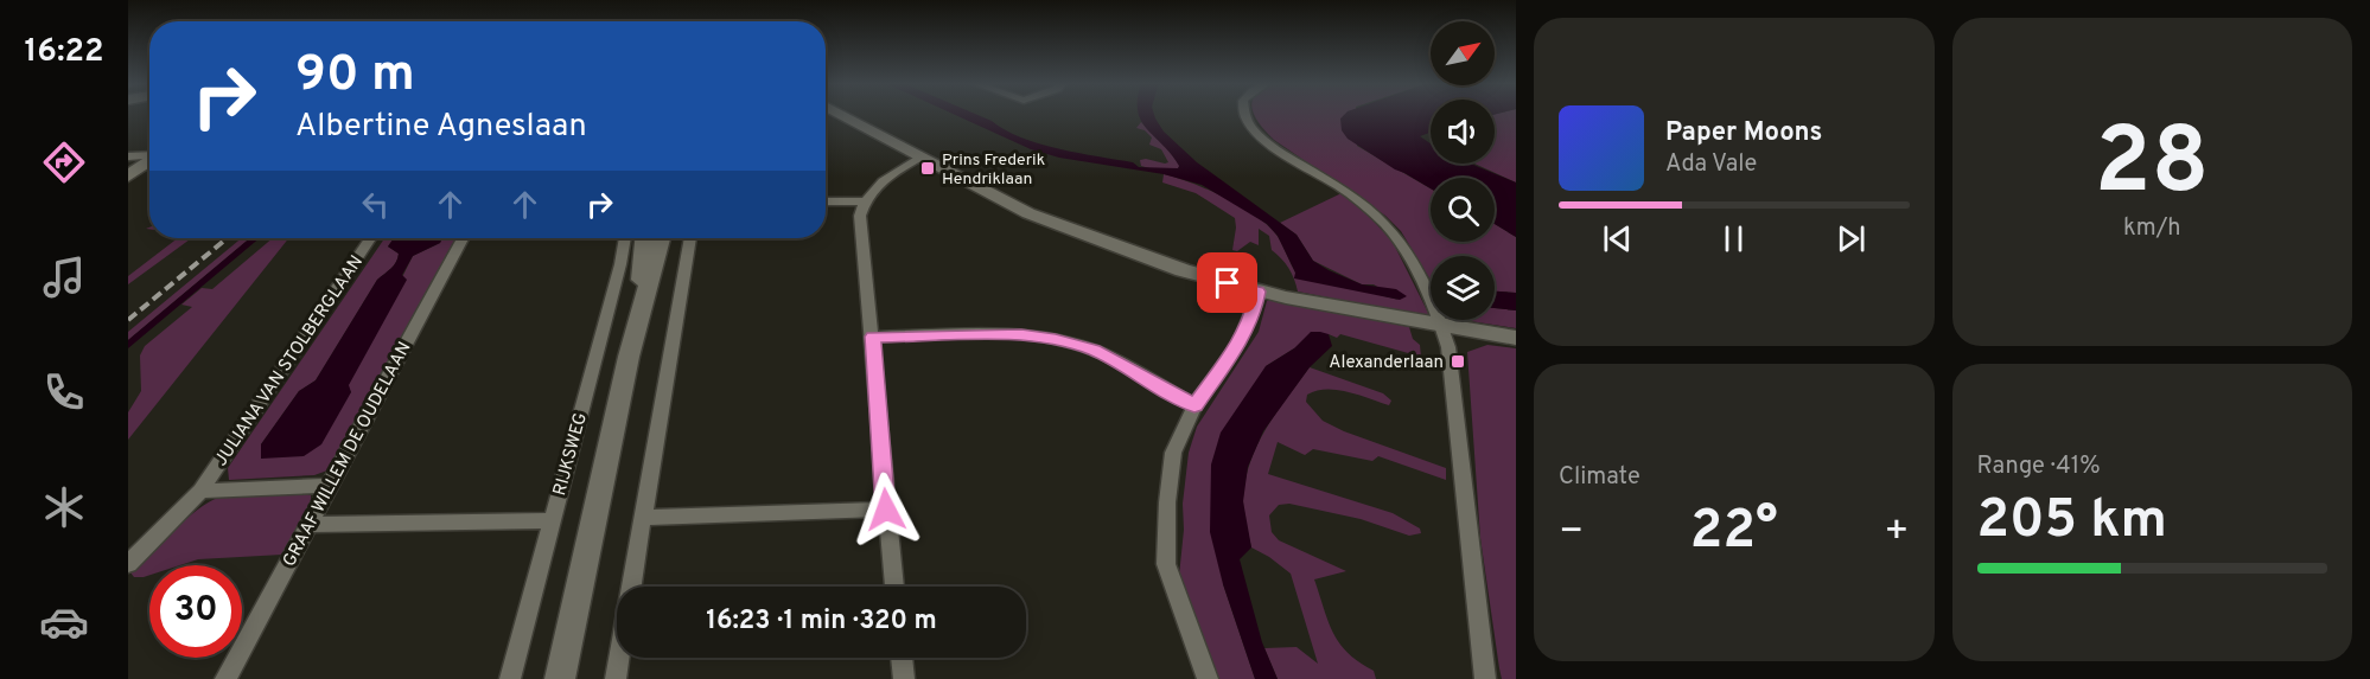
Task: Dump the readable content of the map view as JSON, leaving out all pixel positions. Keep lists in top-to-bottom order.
{
  "streets": {
    "street": ["JULIANA VAN STOLBERGLAAN", "GRAAF WILLEM DE OUDELAAN", "RIJKSWEG"]
  },
  "crossings": [
    ["JULIANA VAN STOLBERGLAAN", "GRAAF WILLEM DE OUDELAAN"]
  ],
  "places": {
    "transit": ["Prins Frederik Hendriklaan", "Alexanderlaan"]
  },
  "north": "top right",
  "page": {
    "tabs": "16:22",
    "tile": [
      ["28", "km/h"],
      "Climate",
      ["Range · 41%", "205 km"]
    ],
    "turn": ["90 m", "Albertine Agneslaan"],
    "song": ["Paper Moons", "Ada Vale"],
    "heat": ["−", "22°", "+"],
    "limit": "30",
    "trip": "16:23 · 1 min · 320 m"
  }
}
